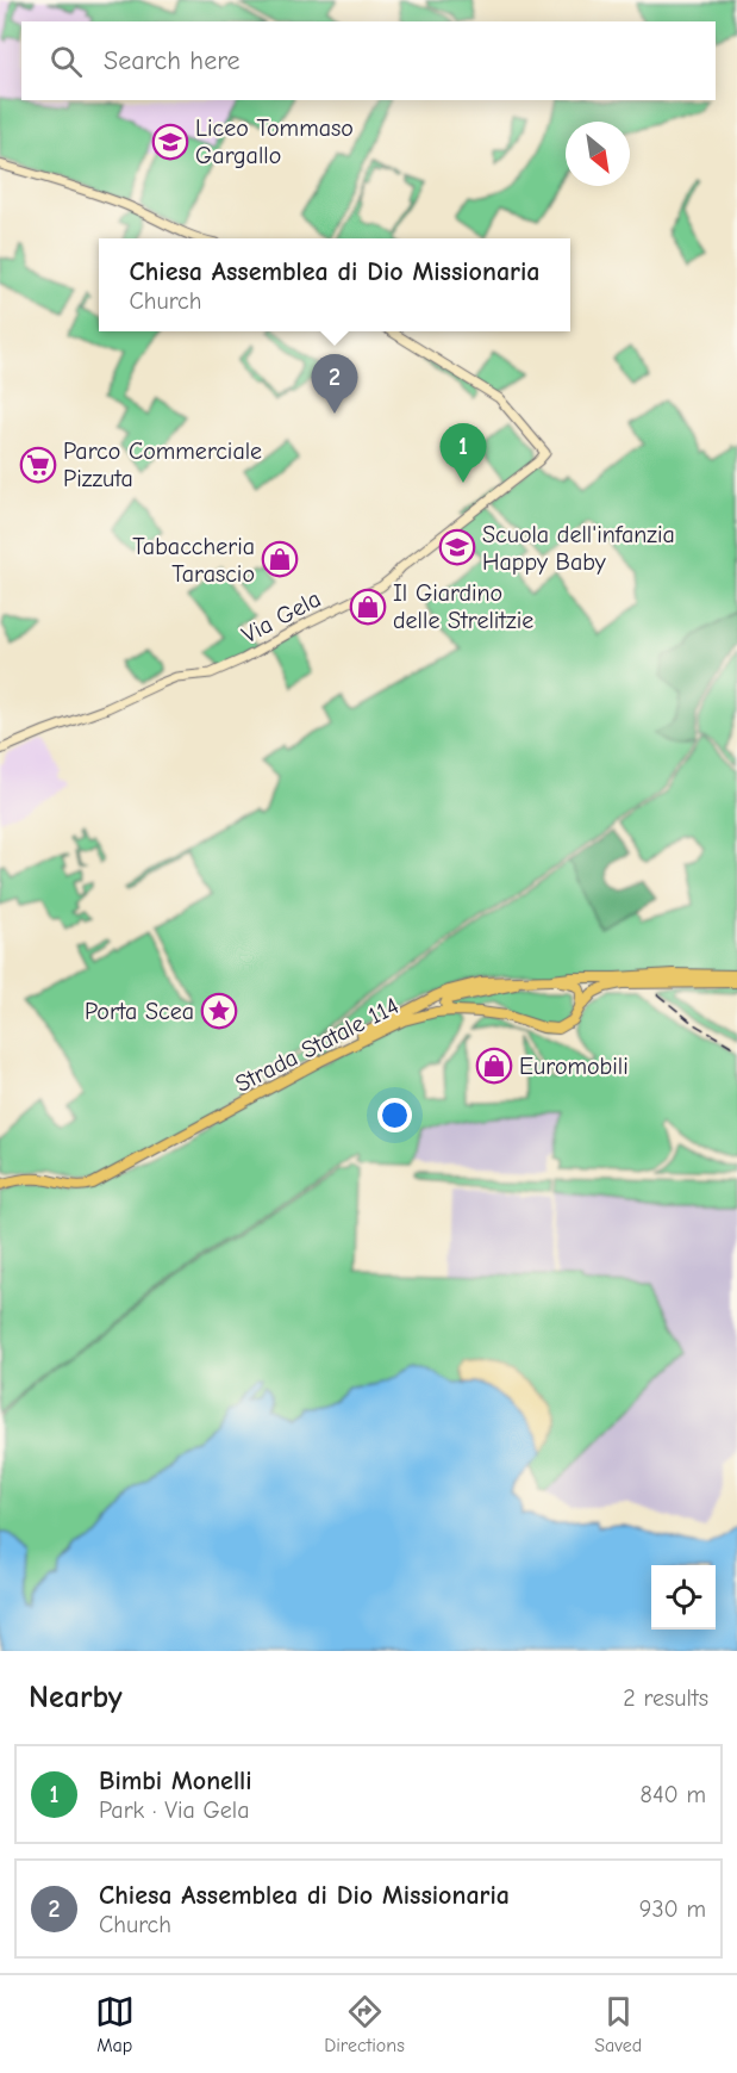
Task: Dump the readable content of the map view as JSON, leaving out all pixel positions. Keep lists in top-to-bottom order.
{
  "streets": {
    "main road": ["Strada Statale 114"],
    "street": ["Via Gela"]
  },
  "places": {
    "school or university": ["Liceo Tommaso Gargallo", "Scuola dell'infanzia Happy Baby"],
    "supermarket": ["Parco Commerciale Pizzuta"],
    "shop": ["Tabaccheria Tarascio", "Il Giardino delle Strelitzie", "Euromobili"],
    "place": ["Porta Scea"]
  },
  "north": "bottom right",
  "page": {
    "search": "Search here",
    "popup": ["Chiesa Assemblea di Dio Missionaria", "Church"],
    "pins": ["2", "1"],
    "heading": ["Nearby", "2 results"],
    "list": [
      {
        "mark": "1",
        "name": "Bimbi Monelli",
        "note": "Park · Via Gela",
        "value": "840 m"
      },
      {
        "mark": "2",
        "name": "Chiesa Assemblea di Dio Missionaria",
        "note": "Church",
        "value": "930 m"
      }
    ],
    "nav": ["Map", "Directions", "Saved"]
  }
}
